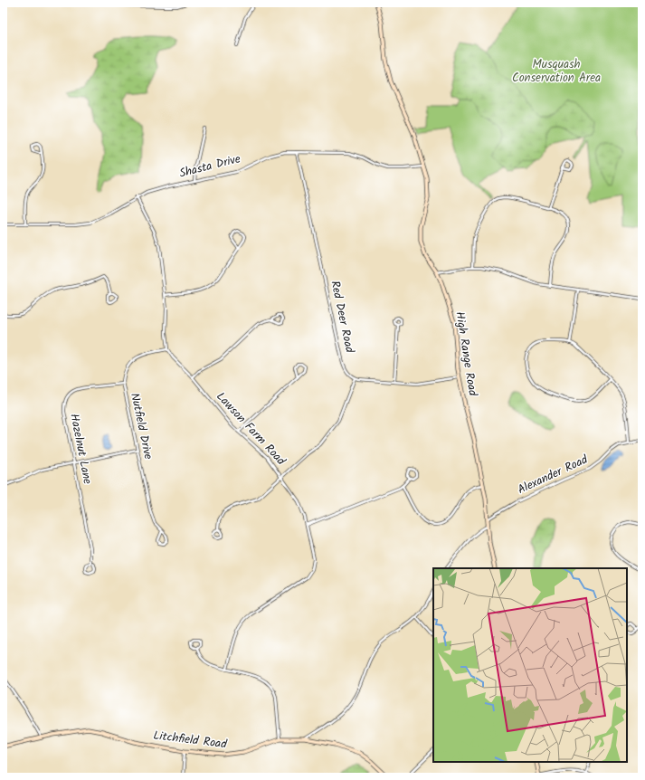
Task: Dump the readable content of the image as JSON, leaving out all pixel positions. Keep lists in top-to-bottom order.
{
  "streets": {
    "street": [
      "Shasta Drive",
      "Red Deer Road",
      "High Range Road",
      "Nutfield Drive",
      "Lawson Farm Road",
      "Hazelnut Lane",
      "Alexander Road",
      "Litchfield Road"
    ]
  },
  "crossings": [
    ["Shasta Drive", "Red Deer Road"],
    ["Shasta Drive", "High Range Road"],
    ["High Range Road", "Alexander Road"],
    ["Nutfield Drive", "Lawson Farm Road"],
    ["Nutfield Drive", "Hazelnut Lane"]
  ],
  "parks": ["Musquash Conservation Area"]
}
